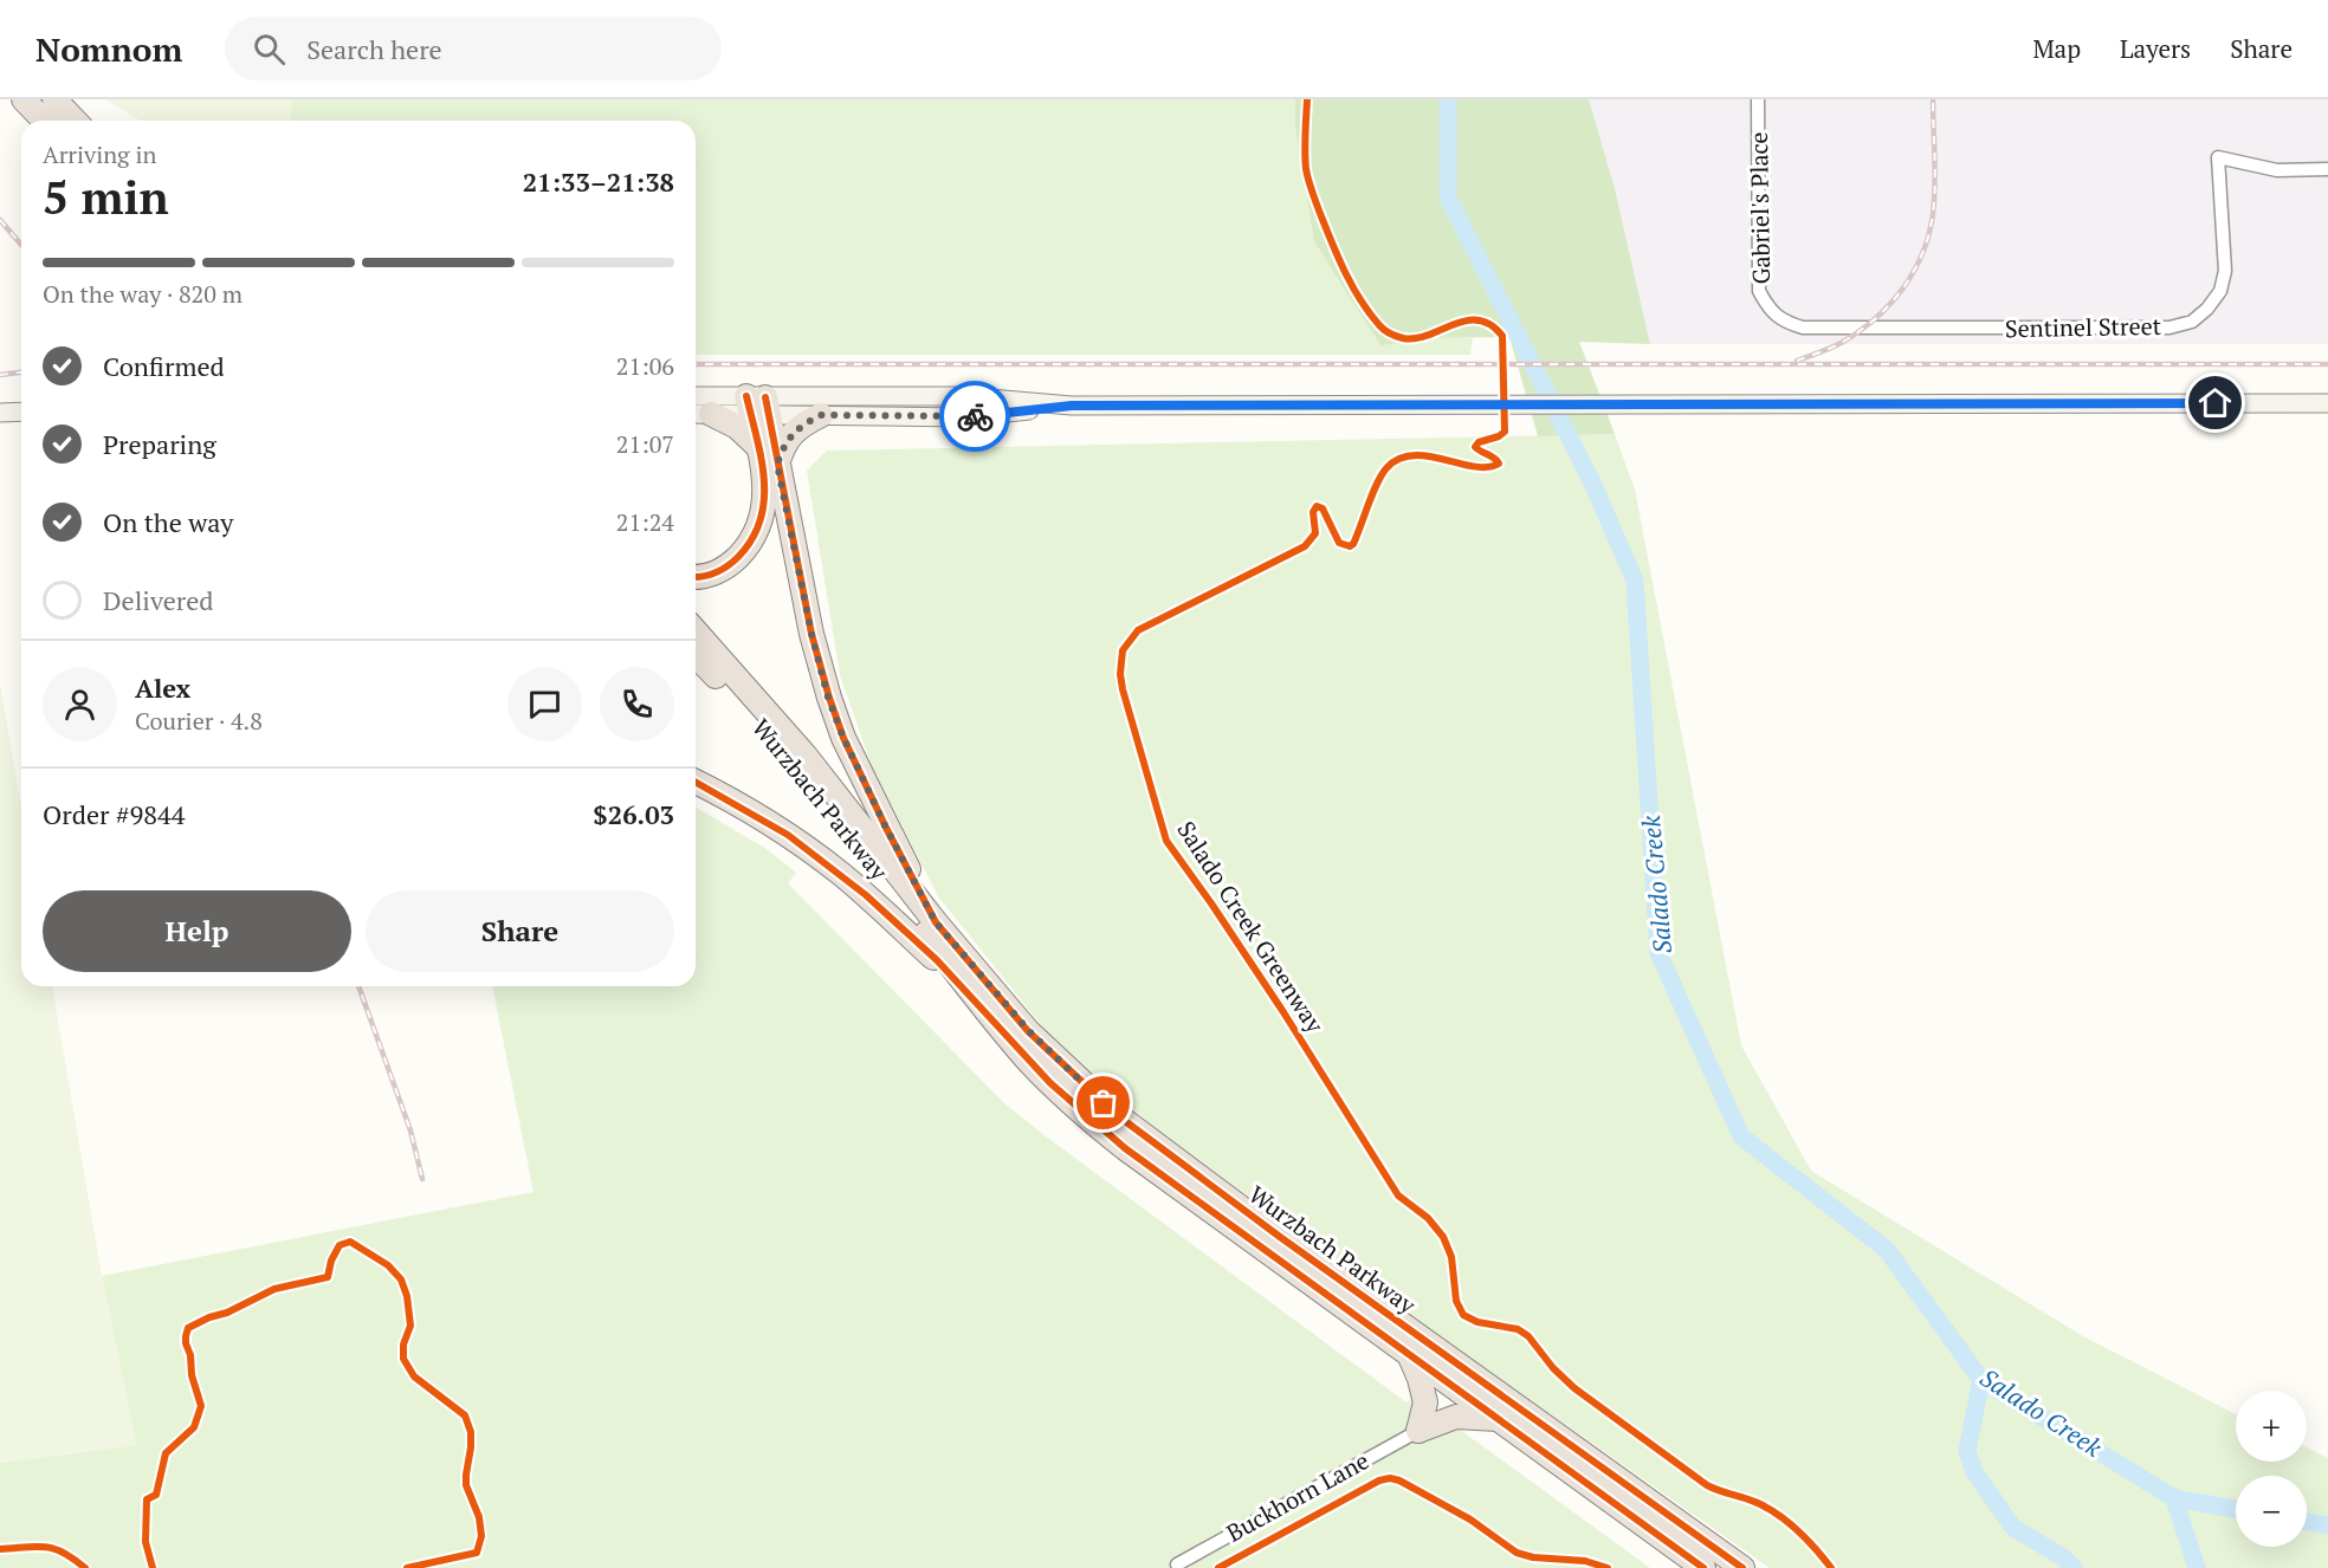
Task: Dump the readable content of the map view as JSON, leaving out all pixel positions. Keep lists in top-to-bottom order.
{
  "streets": {
    "highway": ["Wurzbach Parkway"],
    "street": ["Gabriel's Place", "Sentinel Street", "Buckhorn Lane"],
    "cycle path": ["Salado Creek Greenway"]
  },
  "crossings": [
    ["Gabriel's Place", "Sentinel Street"]
  ],
  "water": ["Salado Creek"],
  "page": {
    "header": "Nomnom",
    "search": "Search here",
    "nav": ["Map", "Layers", "Share"],
    "heading": ["5 min", "Arriving in", "21:33–21:38"],
    "panel": [
      "Alex",
      "Courier · 4.8",
      "Order #9844",
      "$26.03"
    ],
    "bar": "On the way · 820 m",
    "list": [
      ["Confirmed", "21:06"],
      ["Preparing", "21:07"],
      ["On the way", "21:24"],
      "Delivered"
    ],
    "buttons": ["Help", "Share"],
    "map_buttons": ["+", "−"]
  }
}
